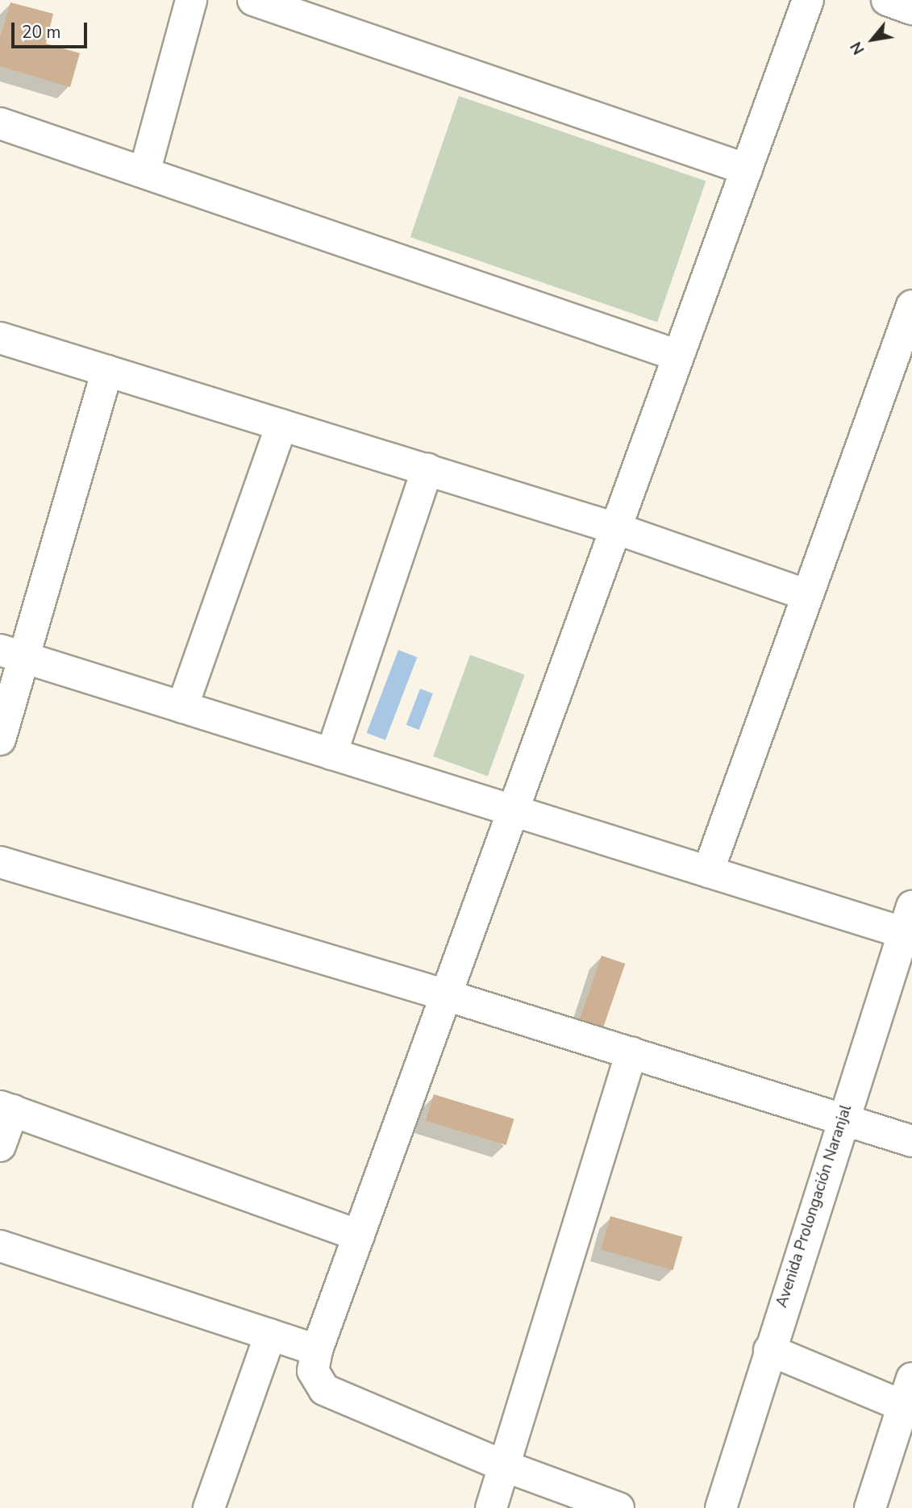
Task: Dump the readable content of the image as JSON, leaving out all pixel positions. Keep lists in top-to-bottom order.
{
  "streets": {
    "street": ["Avenida Prolongación Naranjal"]
  },
  "scale_bar": "20 m",
  "north": "bottom left"
}
